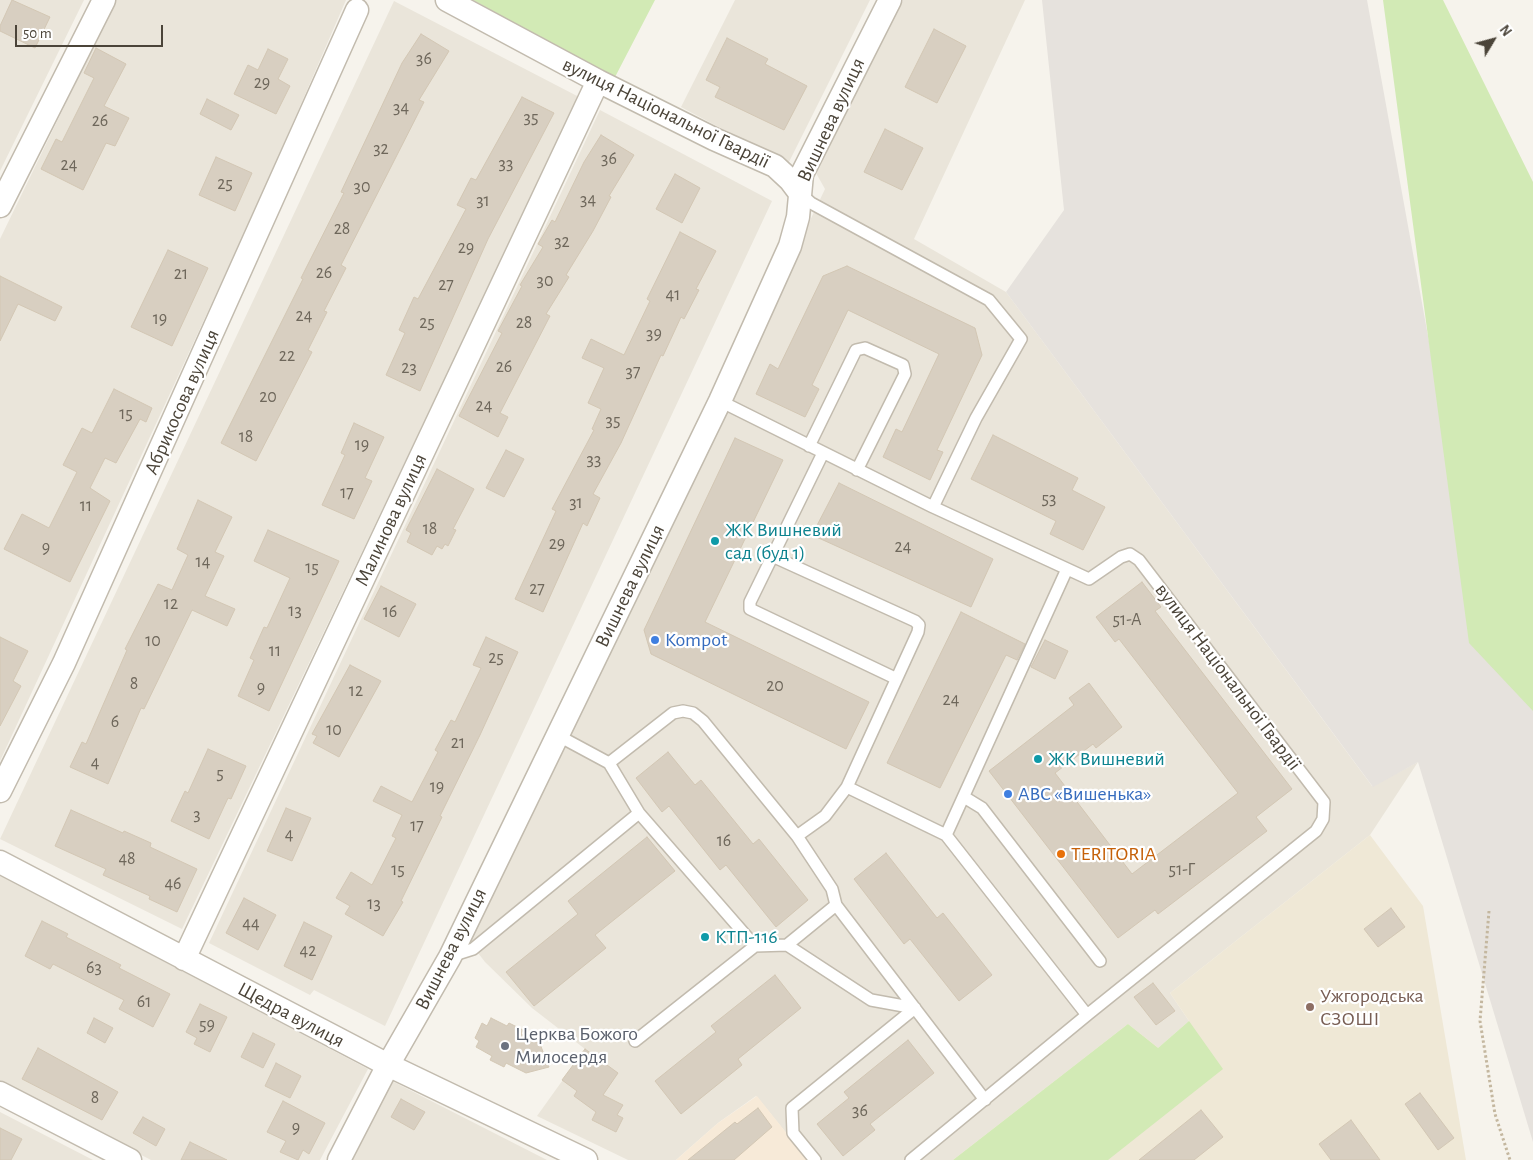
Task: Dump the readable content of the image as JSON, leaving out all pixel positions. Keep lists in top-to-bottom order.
{
  "streets": {
    "street": [
      "вулиця Національної Гвардії",
      "Вишнева вулиця",
      "Абрикосова вулиця",
      "Малинова вулиця",
      "Щедра вулиця"
    ]
  },
  "crossings": [
    ["вулиця Національної Гвардії", "Вишнева вулиця"],
    ["вулиця Національної Гвардії", "Малинова вулиця"],
    ["Вишнева вулиця", "Щедра вулиця"],
    ["Малинова вулиця", "Щедра вулиця"]
  ],
  "places": [
    "ЖК Вишневий сад (буд 1)",
    "Kompot",
    "ЖК Вишневий",
    "ABC «Вишенька»",
    "TERITORIA",
    "КТП-116",
    "Ужгородська СЗОШІ",
    "Церква Божого Милосердя"
  ],
  "house_numbers": [
    "36",
    "29",
    "34",
    "35",
    "26",
    "32",
    "36",
    "33",
    "24",
    "25",
    "30",
    "34",
    "31",
    "28",
    "32",
    "29",
    "26",
    "21",
    "30",
    "27",
    "41",
    "24",
    "19",
    "25",
    "28",
    "39",
    "22",
    "26",
    "23",
    "37",
    "20",
    "24",
    "15",
    "35",
    "18",
    "19",
    "33",
    "17",
    "53",
    "31",
    "11",
    "18",
    "29",
    "24",
    "9",
    "14",
    "15",
    "27",
    "12",
    "13",
    "16",
    "51-А",
    "10",
    "11",
    "25",
    "8",
    "20",
    "9",
    "12",
    "24",
    "6",
    "10",
    "21",
    "4",
    "5",
    "19",
    "3",
    "17",
    "4",
    "16",
    "48",
    "15",
    "51-Г",
    "46",
    "13",
    "44",
    "42",
    "63",
    "61",
    "59",
    "8",
    "36",
    "9"
  ],
  "scale_bar": "50 m",
  "north": "top right"
}
